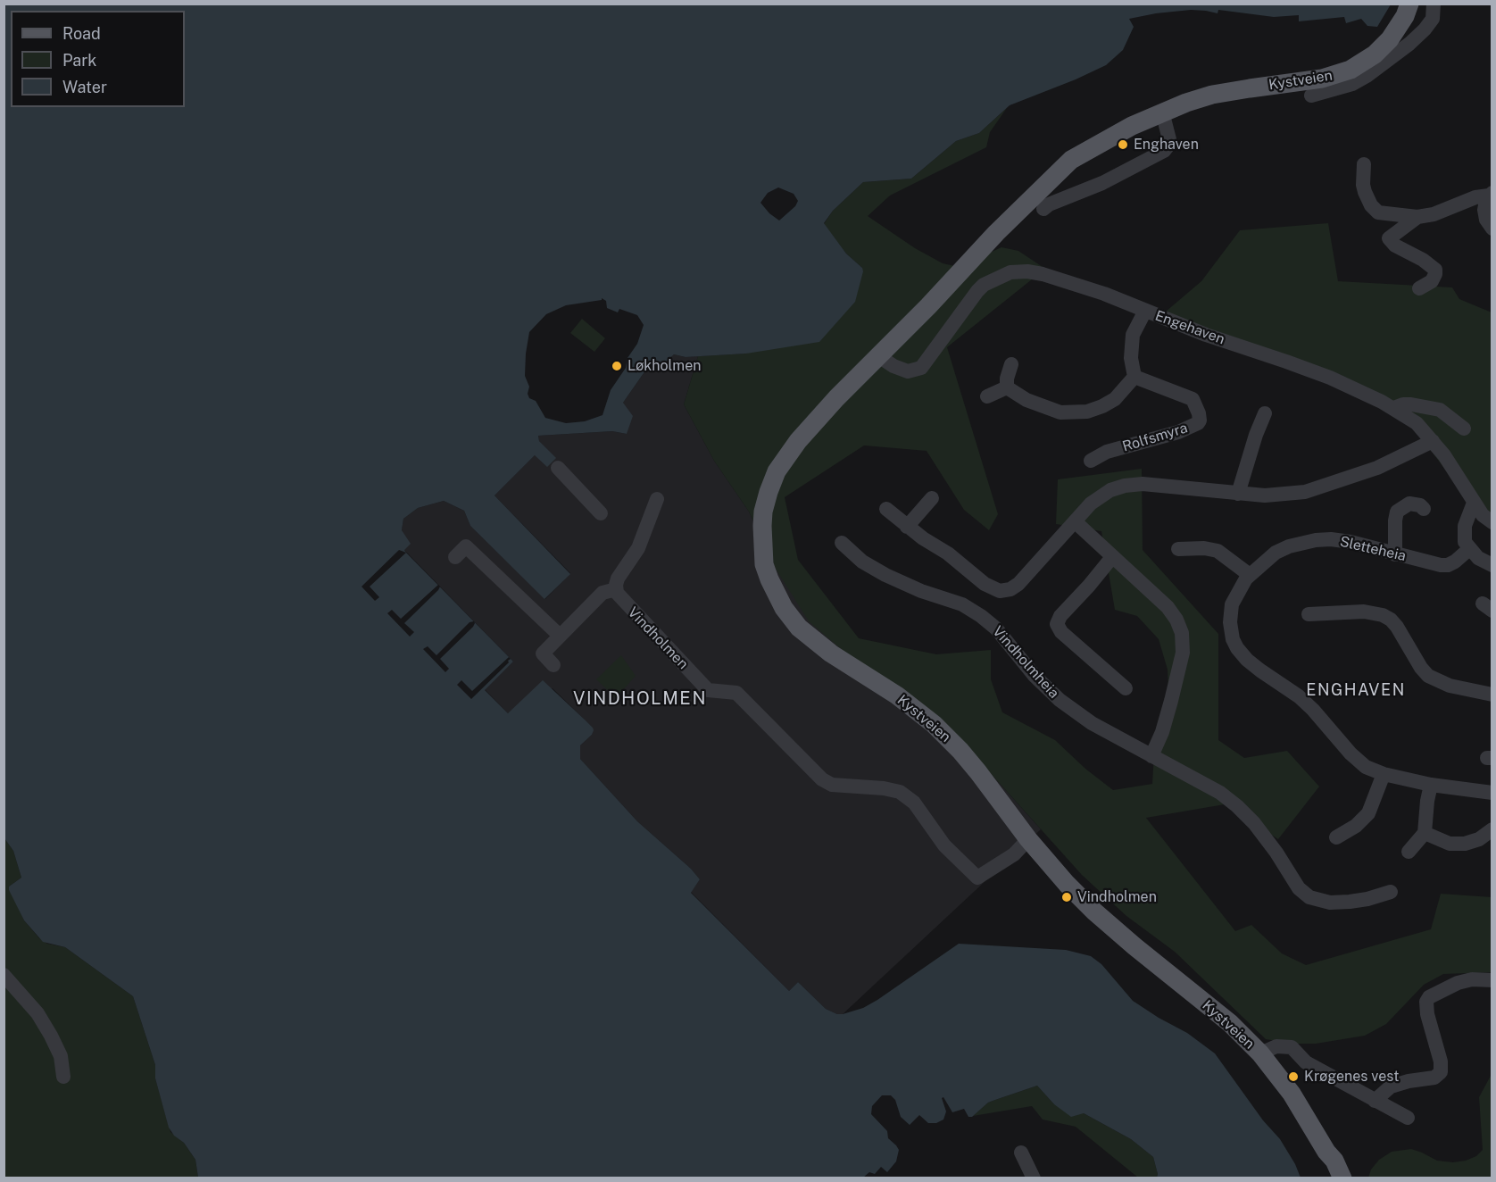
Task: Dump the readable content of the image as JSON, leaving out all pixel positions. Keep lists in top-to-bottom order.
{
  "streets": {
    "main road": ["Kystveien"],
    "street": [
      "Engehaven",
      "Rolfsmyra",
      "Sletteheia",
      "Vindholmen",
      "Vindholmheia"
    ]
  },
  "crossings": [
    ["Kystveien", "Engehaven"],
    ["Kystveien", "Vindholmen"]
  ],
  "districts": ["ENGHAVEN", "VINDHOLMEN"],
  "places": [
    "Enghaven",
    "Løkholmen",
    "Vindholmen",
    "Krøgenes vest"
  ],
  "legend": ["Road", "Park", "Water"]
}
